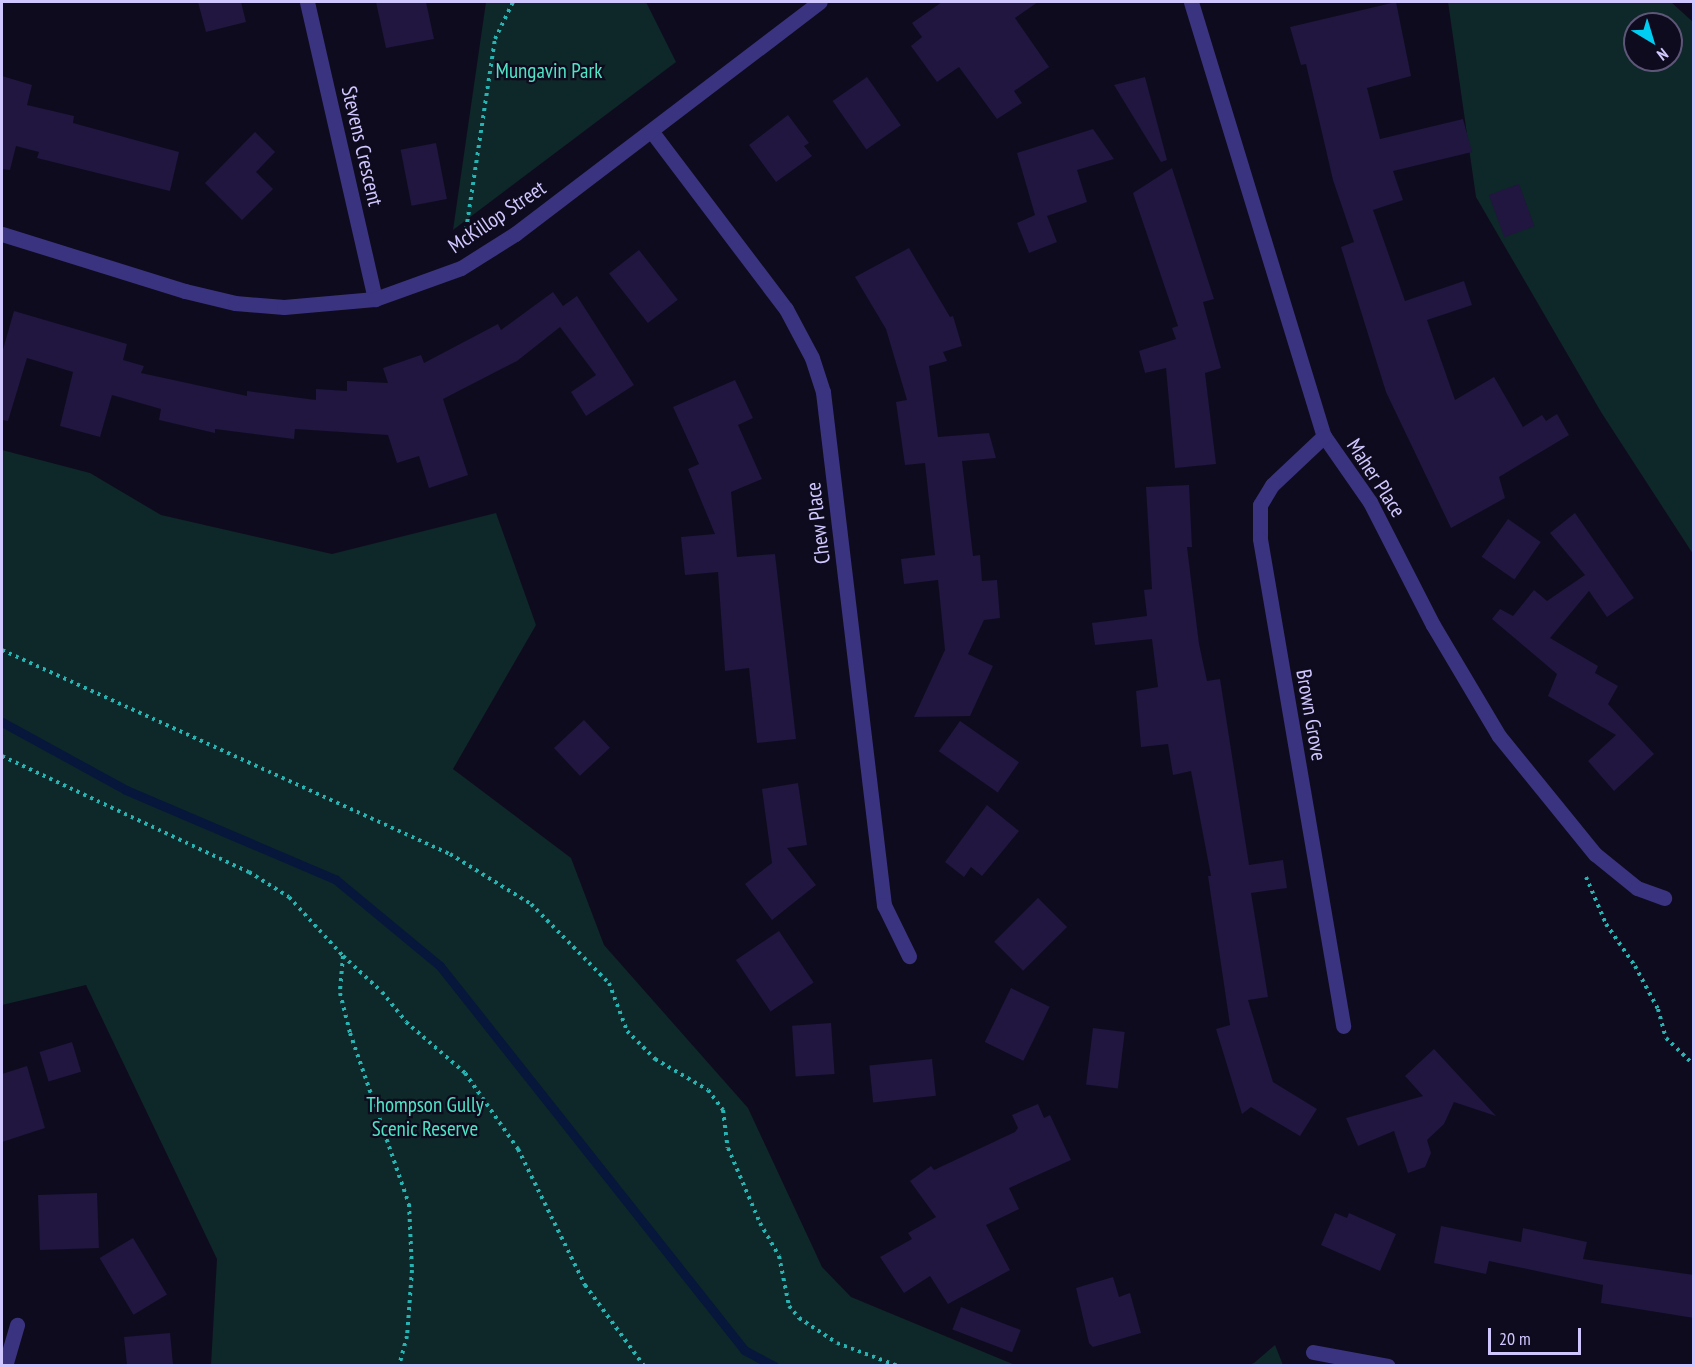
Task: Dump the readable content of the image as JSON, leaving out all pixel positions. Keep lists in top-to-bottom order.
{
  "streets": {
    "street": [
      "Stevens Crescent",
      "McKillop Street",
      "Maher Place",
      "Chew Place",
      "Brown Grove"
    ]
  },
  "crossings": [
    ["Stevens Crescent", "McKillop Street"],
    ["McKillop Street", "Chew Place"],
    ["Maher Place", "Brown Grove"]
  ],
  "parks": ["Mungavin Park", "Thompson Gully Scenic Reserve"],
  "scale_bar": "20 m",
  "north": "bottom right"
}
